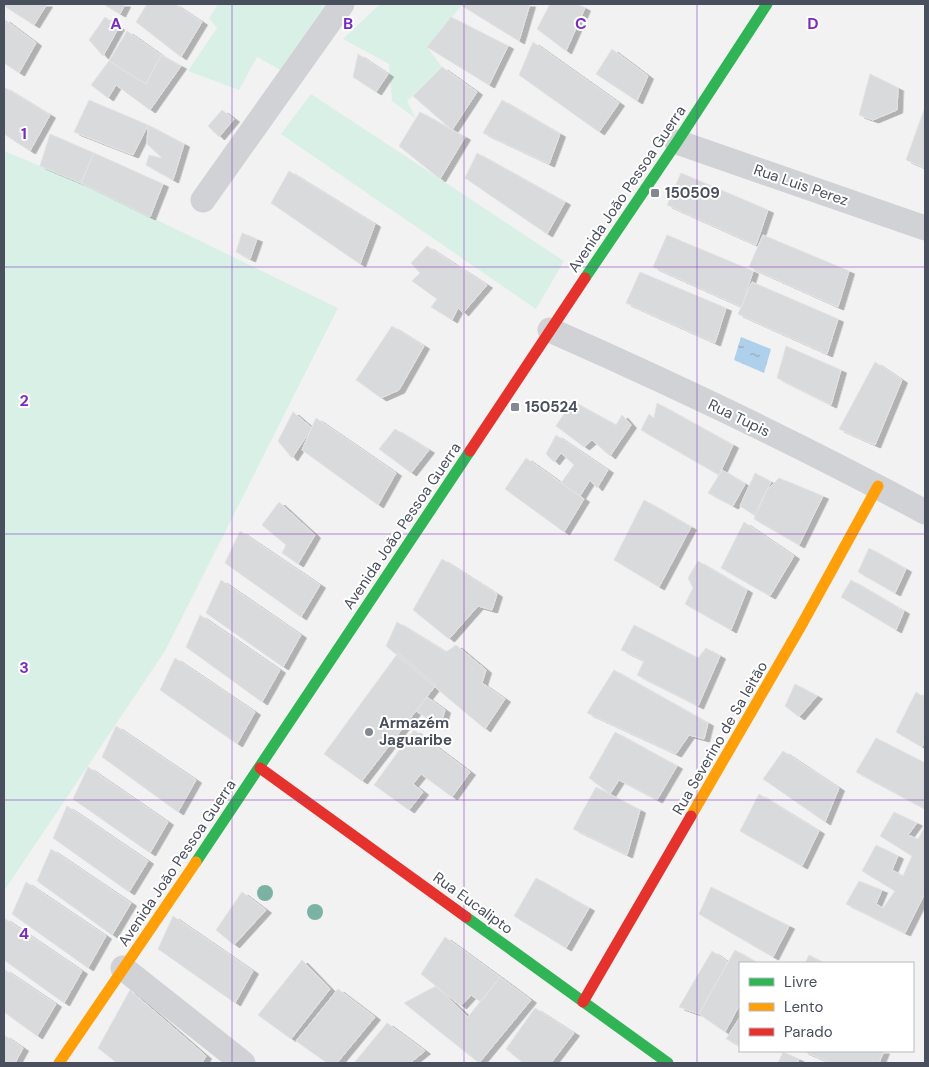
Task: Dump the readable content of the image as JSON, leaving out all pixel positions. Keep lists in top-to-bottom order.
{
  "streets": {
    "main road": ["Avenida João Pessoa Guerra", "Rua Severino de Sa leitão", "Rua Eucalipto"],
    "street": ["Rua Luis Perez", "Rua Tupis"]
  },
  "crossings": [
    ["Rua Luis Perez", "Avenida João Pessoa Guerra"],
    ["Avenida João Pessoa Guerra", "Rua Tupis"],
    ["Avenida João Pessoa Guerra", "Rua Eucalipto"],
    ["Rua Tupis", "Rua Severino de Sa leitão"],
    ["Rua Severino de Sa leitão", "Rua Eucalipto"]
  ],
  "places": {
    "transit": ["150509", "150524"],
    "other": ["Armazém Jaguaribe"]
  },
  "legend": ["Livre", "Lento", "Parado"],
  "grid": {
    "columns": [
      "A",
      "B",
      "C",
      "D"
    ],
    "rows": [
      "1",
      "2",
      "3",
      "4"
    ]
  }
}
